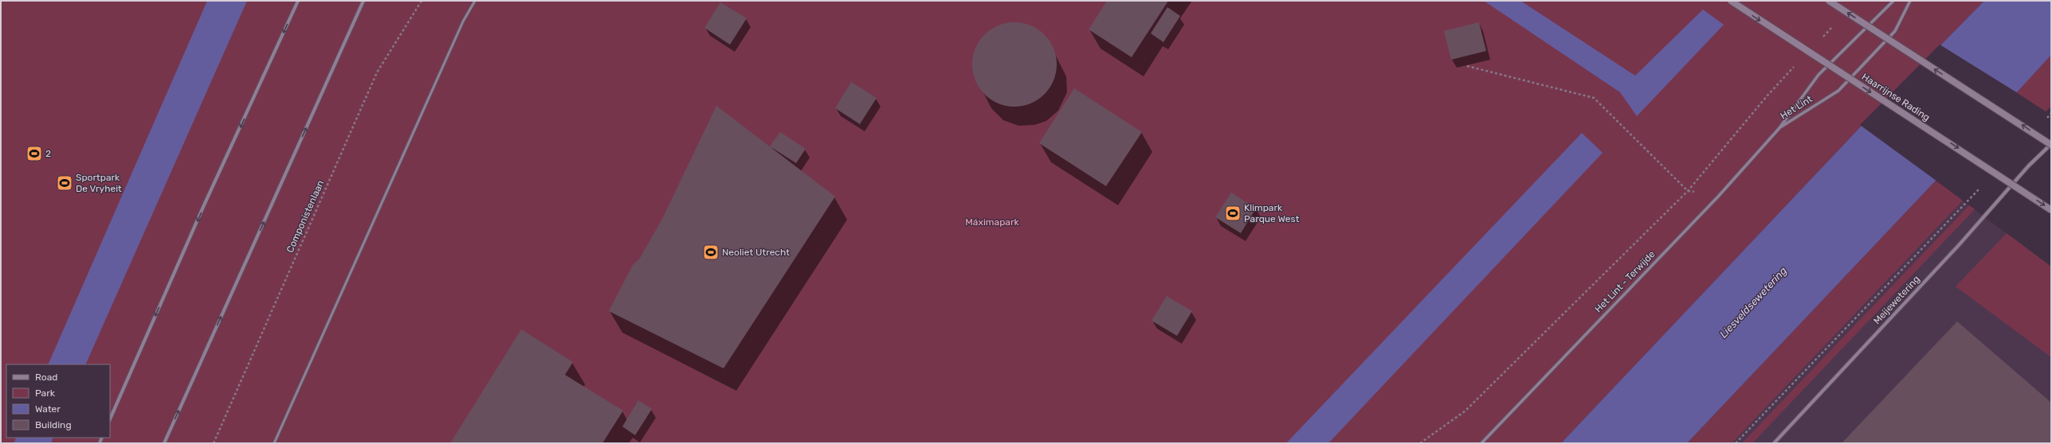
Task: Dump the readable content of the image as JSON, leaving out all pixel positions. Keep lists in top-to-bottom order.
{
  "streets": {
    "main road": ["Haarrijnse Rading"],
    "street": ["Het Lint", "Het Lint - Terwijde", "Meijewetering"],
    "path": ["Componistenlaan"]
  },
  "crossings": [
    ["Het Lint", "Het Lint - Terwijde"]
  ],
  "water": ["Liesveldsewetering"],
  "parks": ["Máximapark"],
  "places": {
    "sports": [
      "2",
      "Sportpark De Vryheit",
      "Klimpark Parque West",
      "Neoliet Utrecht"
    ]
  },
  "legend": [
    "Road",
    "Park",
    "Water",
    "Building"
  ]
}
